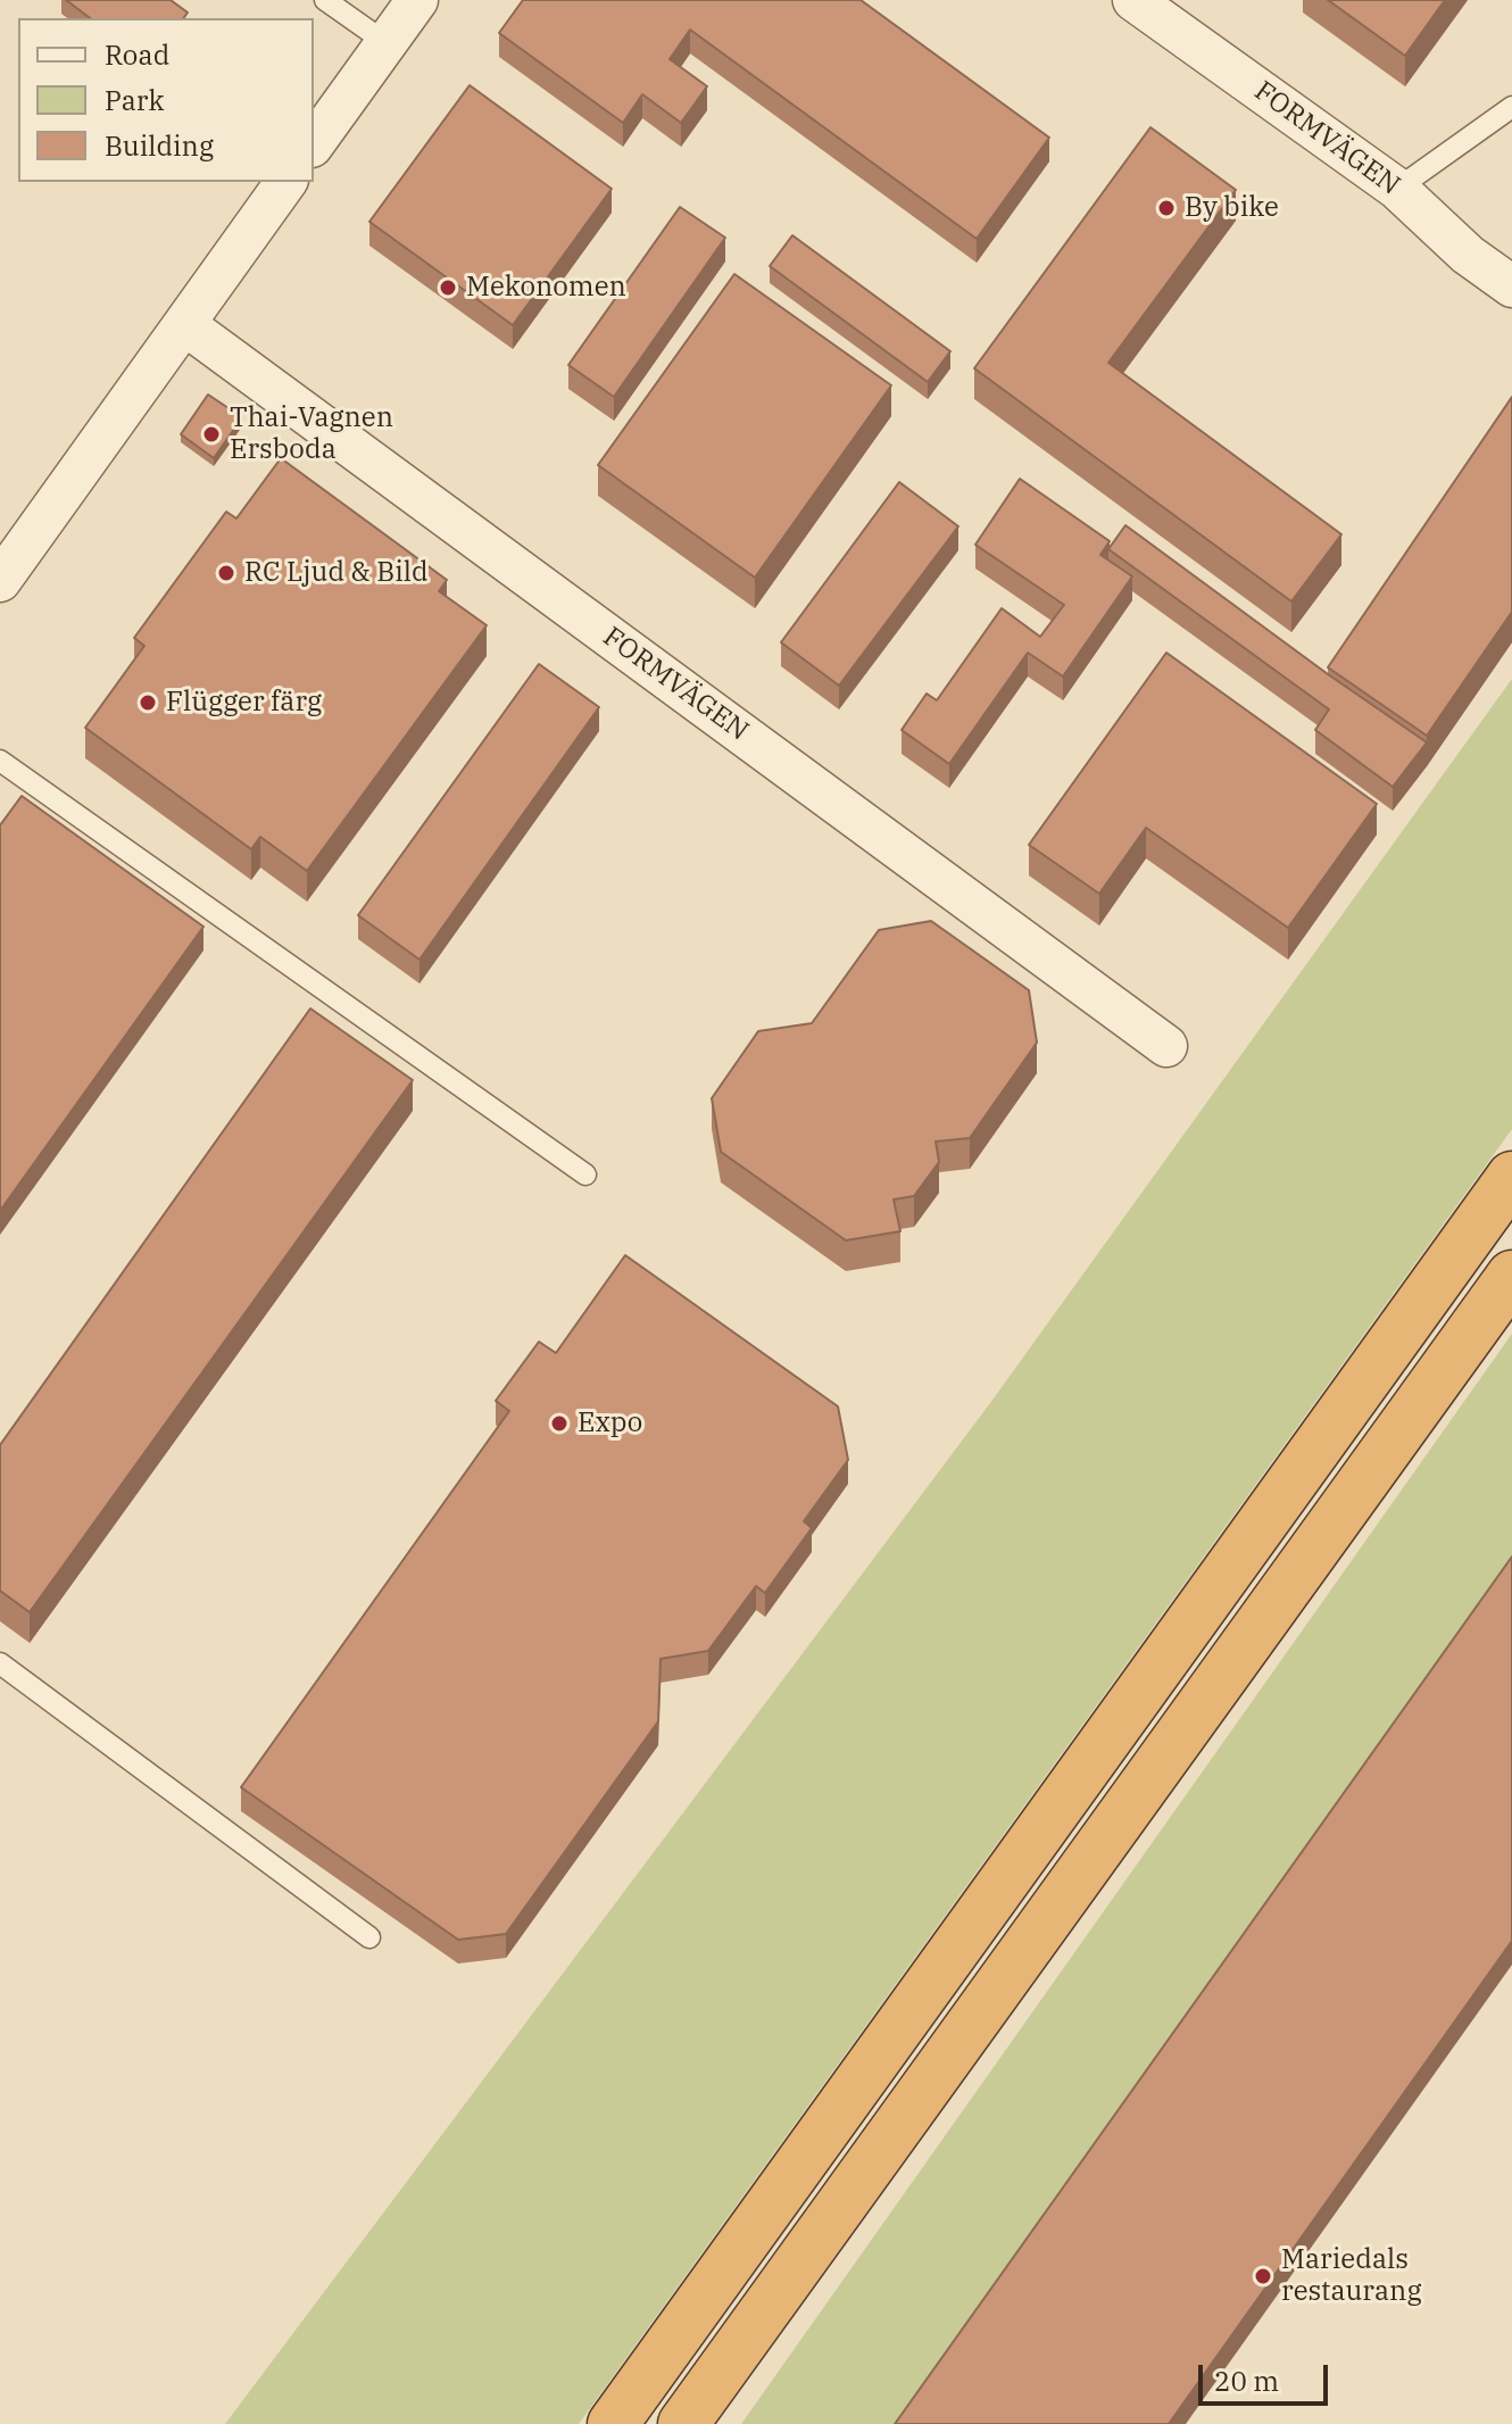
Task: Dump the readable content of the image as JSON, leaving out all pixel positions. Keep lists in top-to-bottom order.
{
  "streets": {
    "street": ["FORMVÄGEN"]
  },
  "places": [
    "By bike",
    "Mekonomen",
    "Thai-Vagnen Ersboda",
    "RC Ljud & Bild",
    "Flügger färg",
    "Expo",
    "Mariedals restaurang"
  ],
  "legend": ["Road", "Park", "Building"],
  "scale_bar": "20 m"
}
